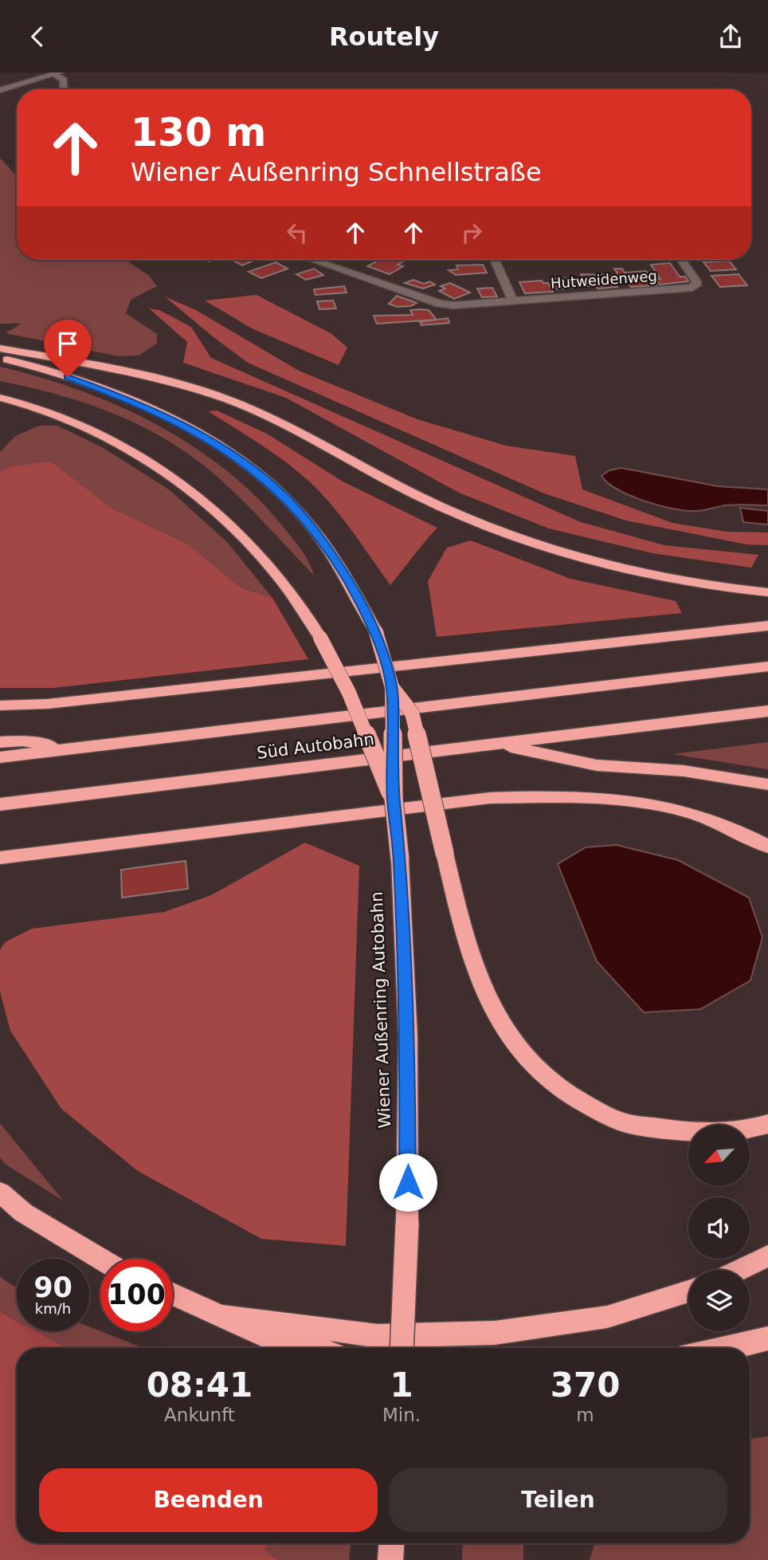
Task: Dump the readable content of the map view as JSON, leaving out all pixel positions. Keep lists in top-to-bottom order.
{
  "streets": {
    "highway": ["Süd Autobahn", "Wiener Außenring Autobahn"],
    "street": ["Hutweidenweg"]
  },
  "north": "bottom left",
  "page": {
    "header": "Routely",
    "turn": ["130 m", "Wiener Außenring Schnellstraße"],
    "speed": "90 km/h",
    "limit": "100",
    "eta": [
      "08:41",
      "Ankunft",
      "1",
      "Min.",
      "370",
      "m"
    ],
    "buttons": ["Beenden", "Teilen"]
  }
}
